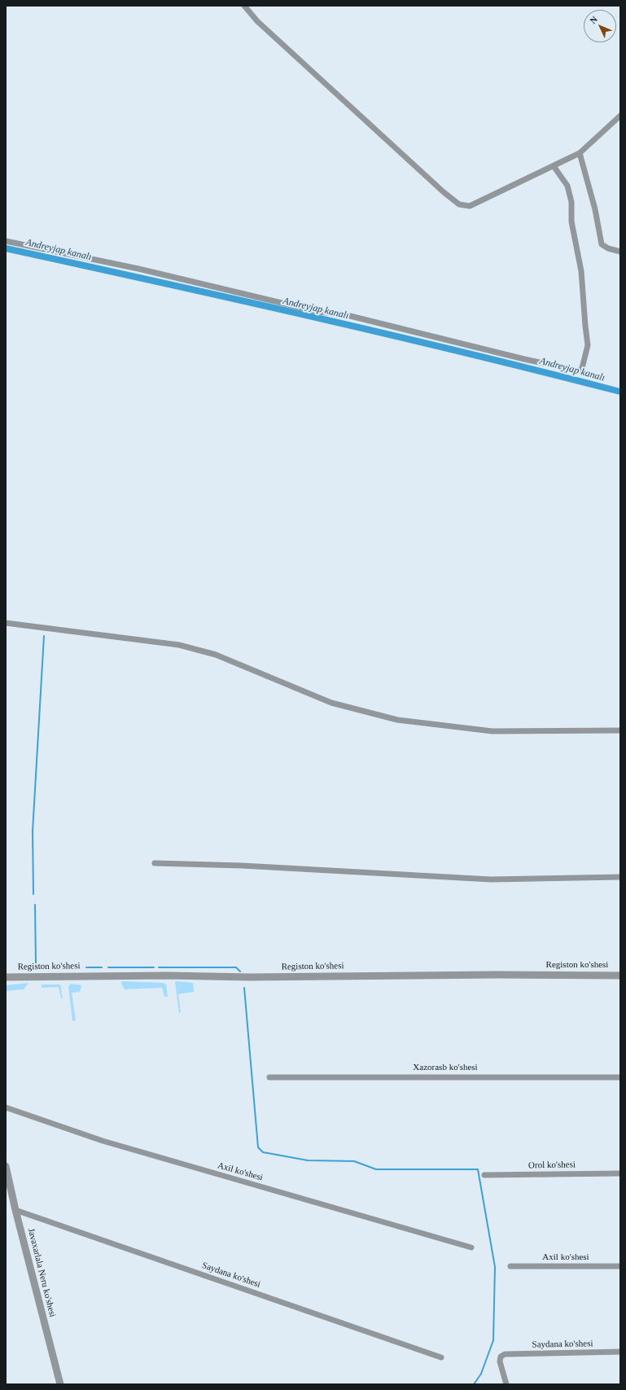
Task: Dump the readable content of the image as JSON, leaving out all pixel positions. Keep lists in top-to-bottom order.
{
  "streets": {
    "street": [
      "Registon ko'shesi",
      "Xazorasb ko'shesi",
      "Orol ko'shesi",
      "Axil ko'shesi",
      "Javaxarlala Neru ko'shesi",
      "Saydana ko'shesi"
    ]
  },
  "crossings": [
    ["Javaxarlala Neru ko'shesi", "Saydana ko'shesi"]
  ],
  "water": ["Andreyjap kanalı"],
  "north": "top left"
}
